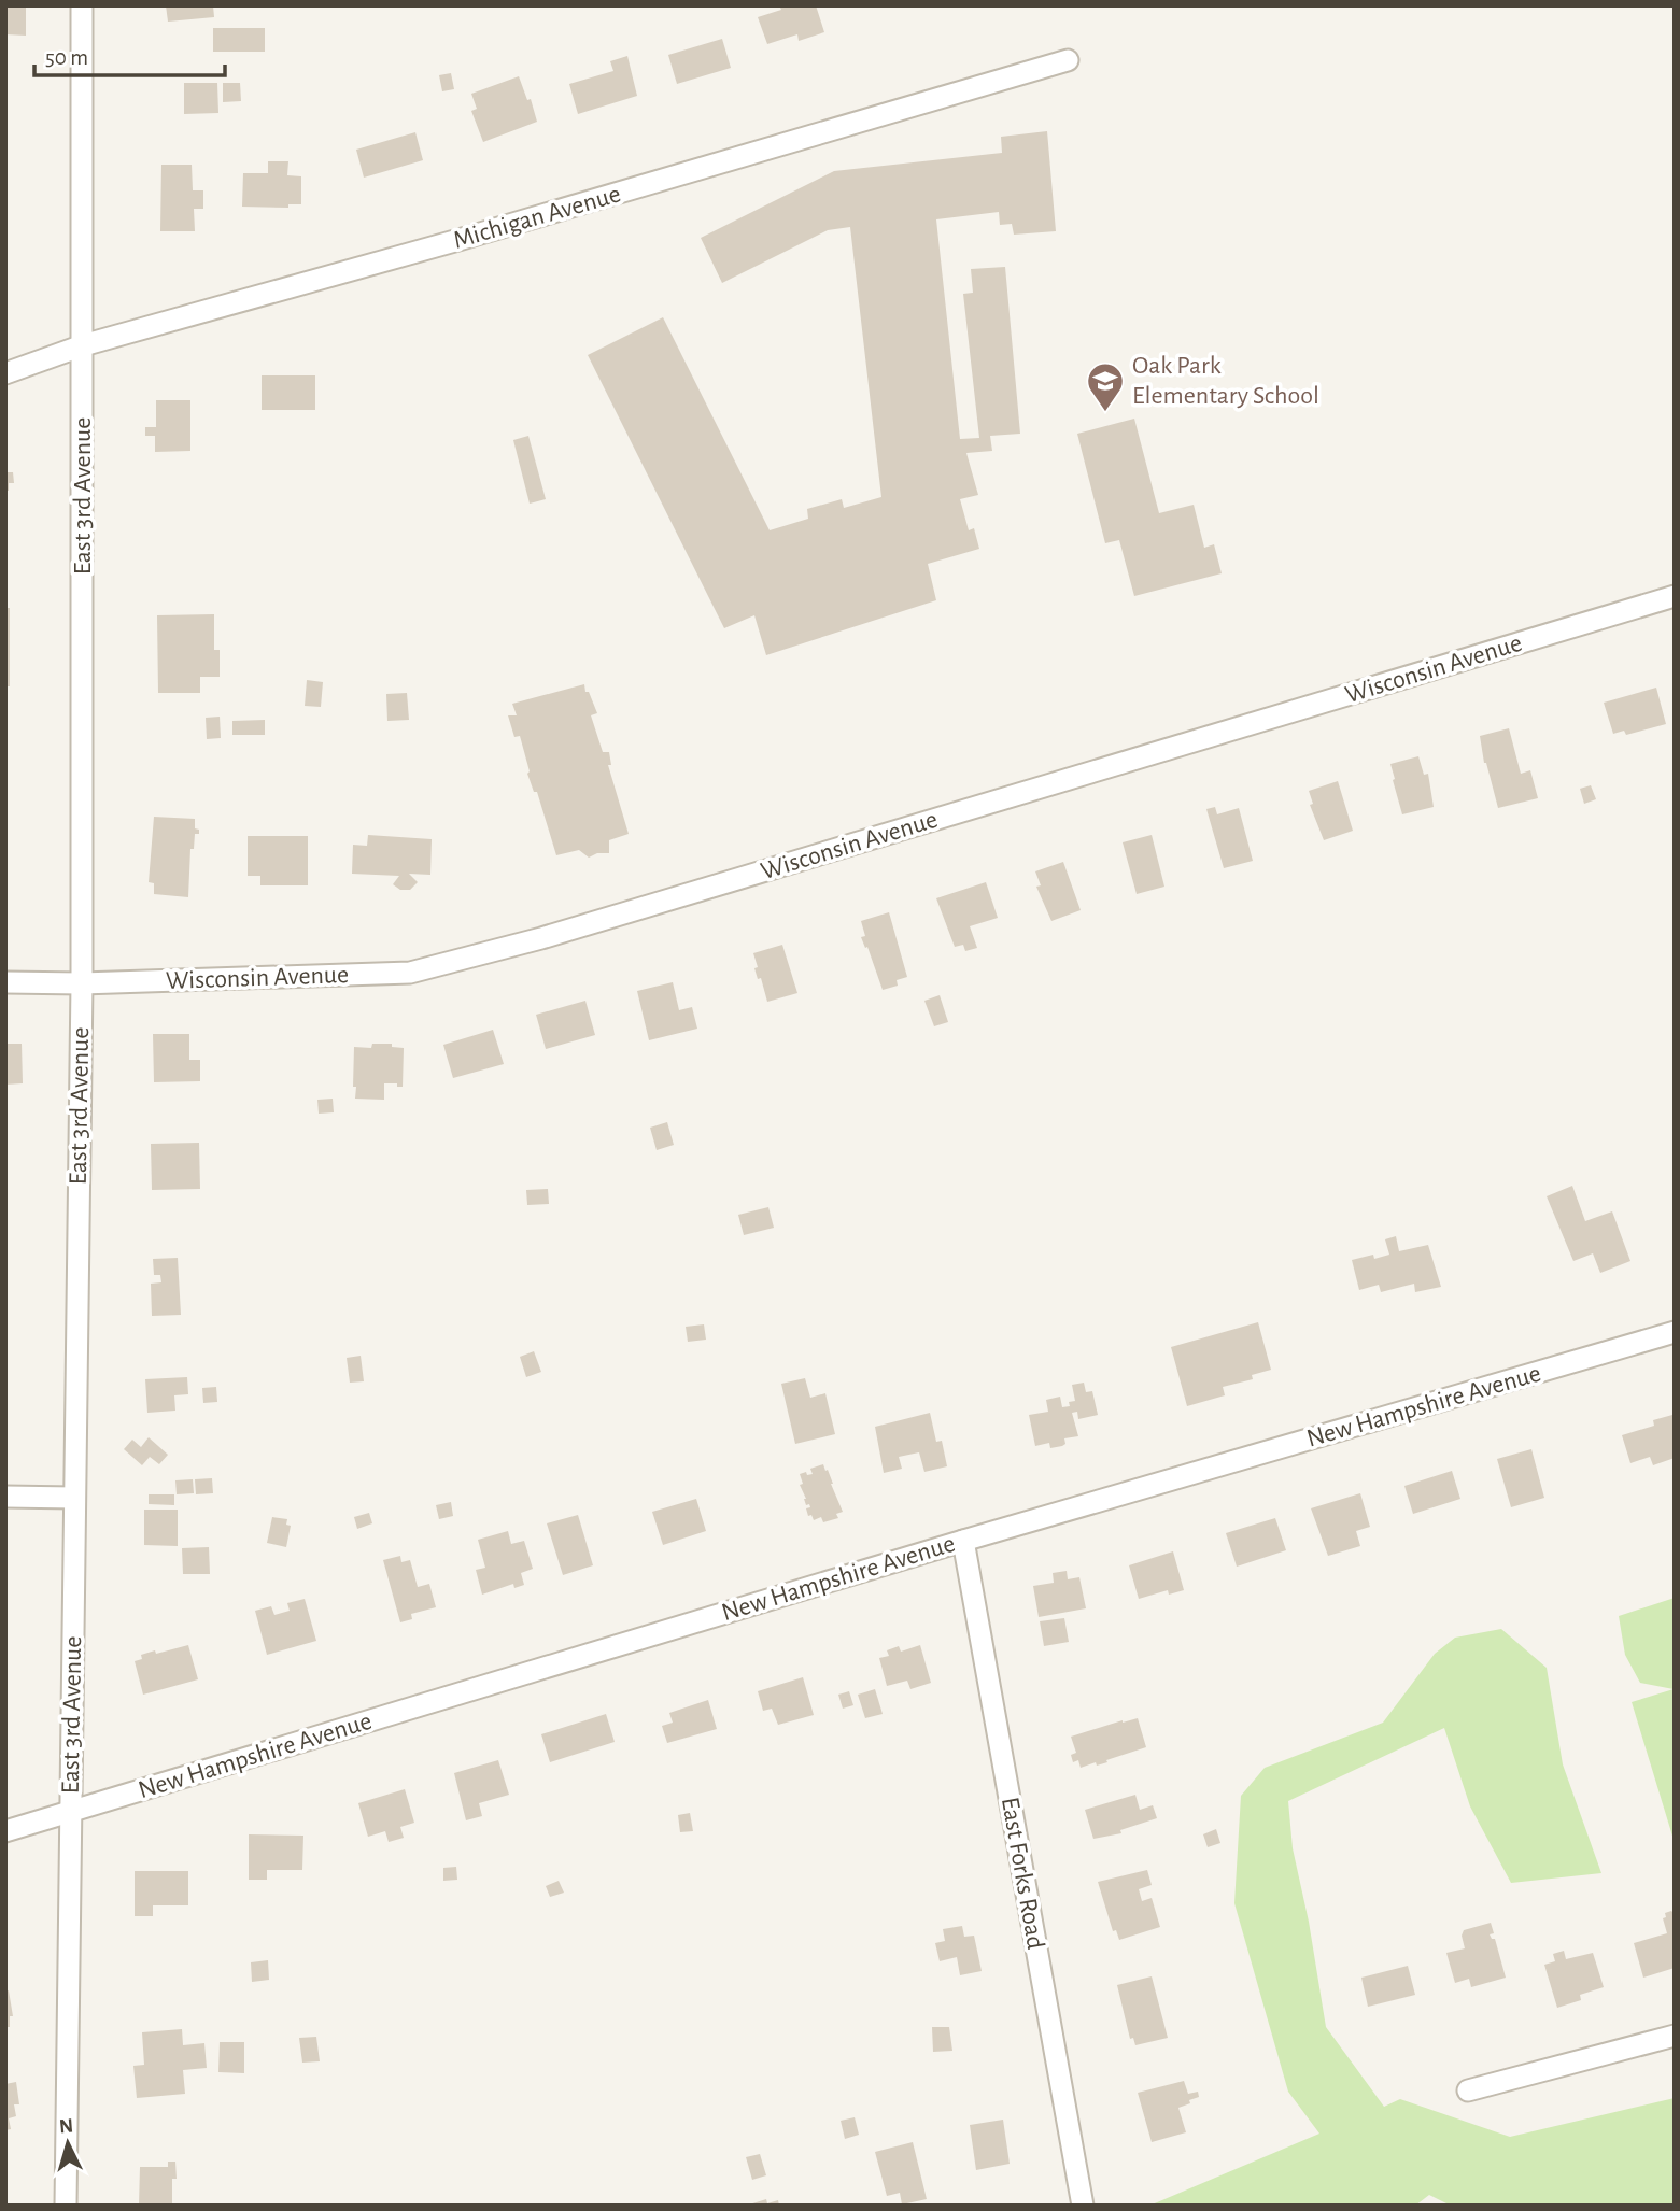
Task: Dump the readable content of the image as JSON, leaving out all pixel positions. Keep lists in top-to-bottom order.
{
  "streets": {
    "street": [
      "Michigan Avenue",
      "East 3rd Avenue",
      "Wisconsin Avenue",
      "New Hampshire Avenue",
      "East Forks Road"
    ]
  },
  "crossings": [
    ["Michigan Avenue", "East 3rd Avenue"],
    ["East 3rd Avenue", "Wisconsin Avenue"],
    ["East 3rd Avenue", "New Hampshire Avenue"],
    ["New Hampshire Avenue", "East Forks Road"]
  ],
  "places": {
    "school or university": ["Oak Park Elementary School"]
  },
  "scale_bar": "50 m",
  "north": "top"
}
